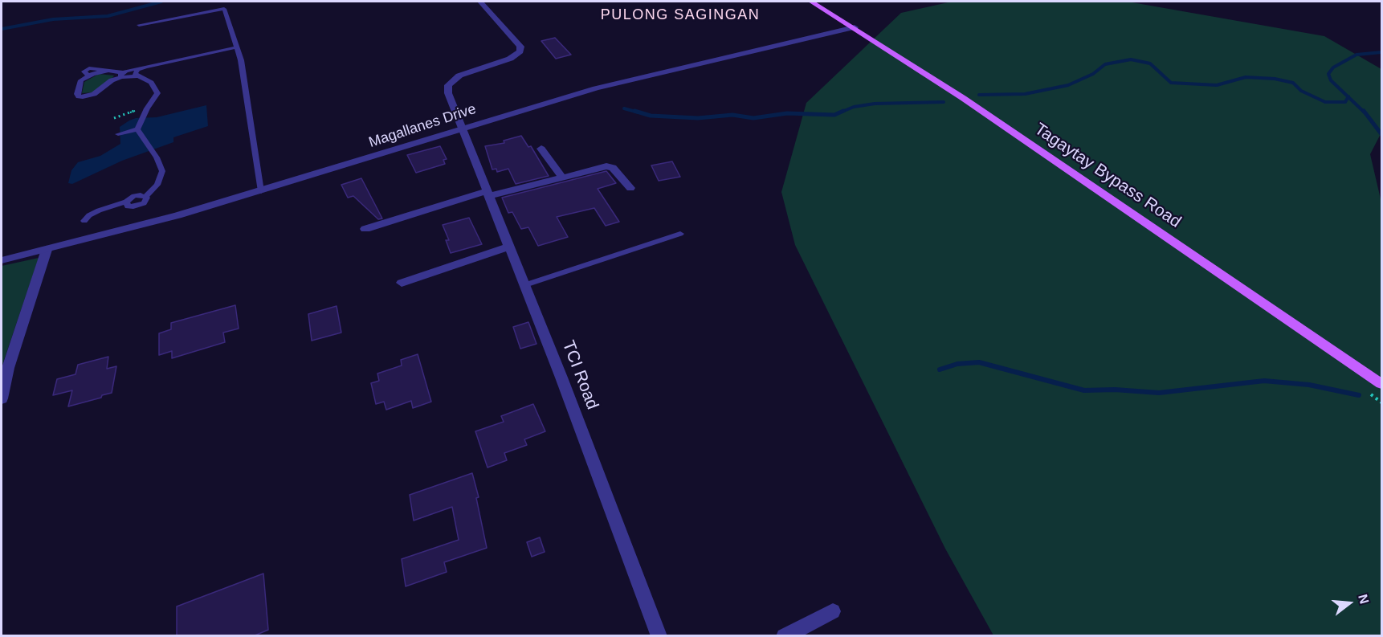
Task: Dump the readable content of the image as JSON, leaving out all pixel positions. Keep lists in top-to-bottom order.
{
  "streets": {
    "main road": ["Tagaytay Bypass Road"],
    "street": ["Magallanes Drive", "TCI Road"]
  },
  "crossings": [
    ["Magallanes Drive", "Tagaytay Bypass Road"],
    ["Magallanes Drive", "TCI Road"]
  ],
  "districts": ["PULONG SAGINGAN"],
  "north": "right"
}
